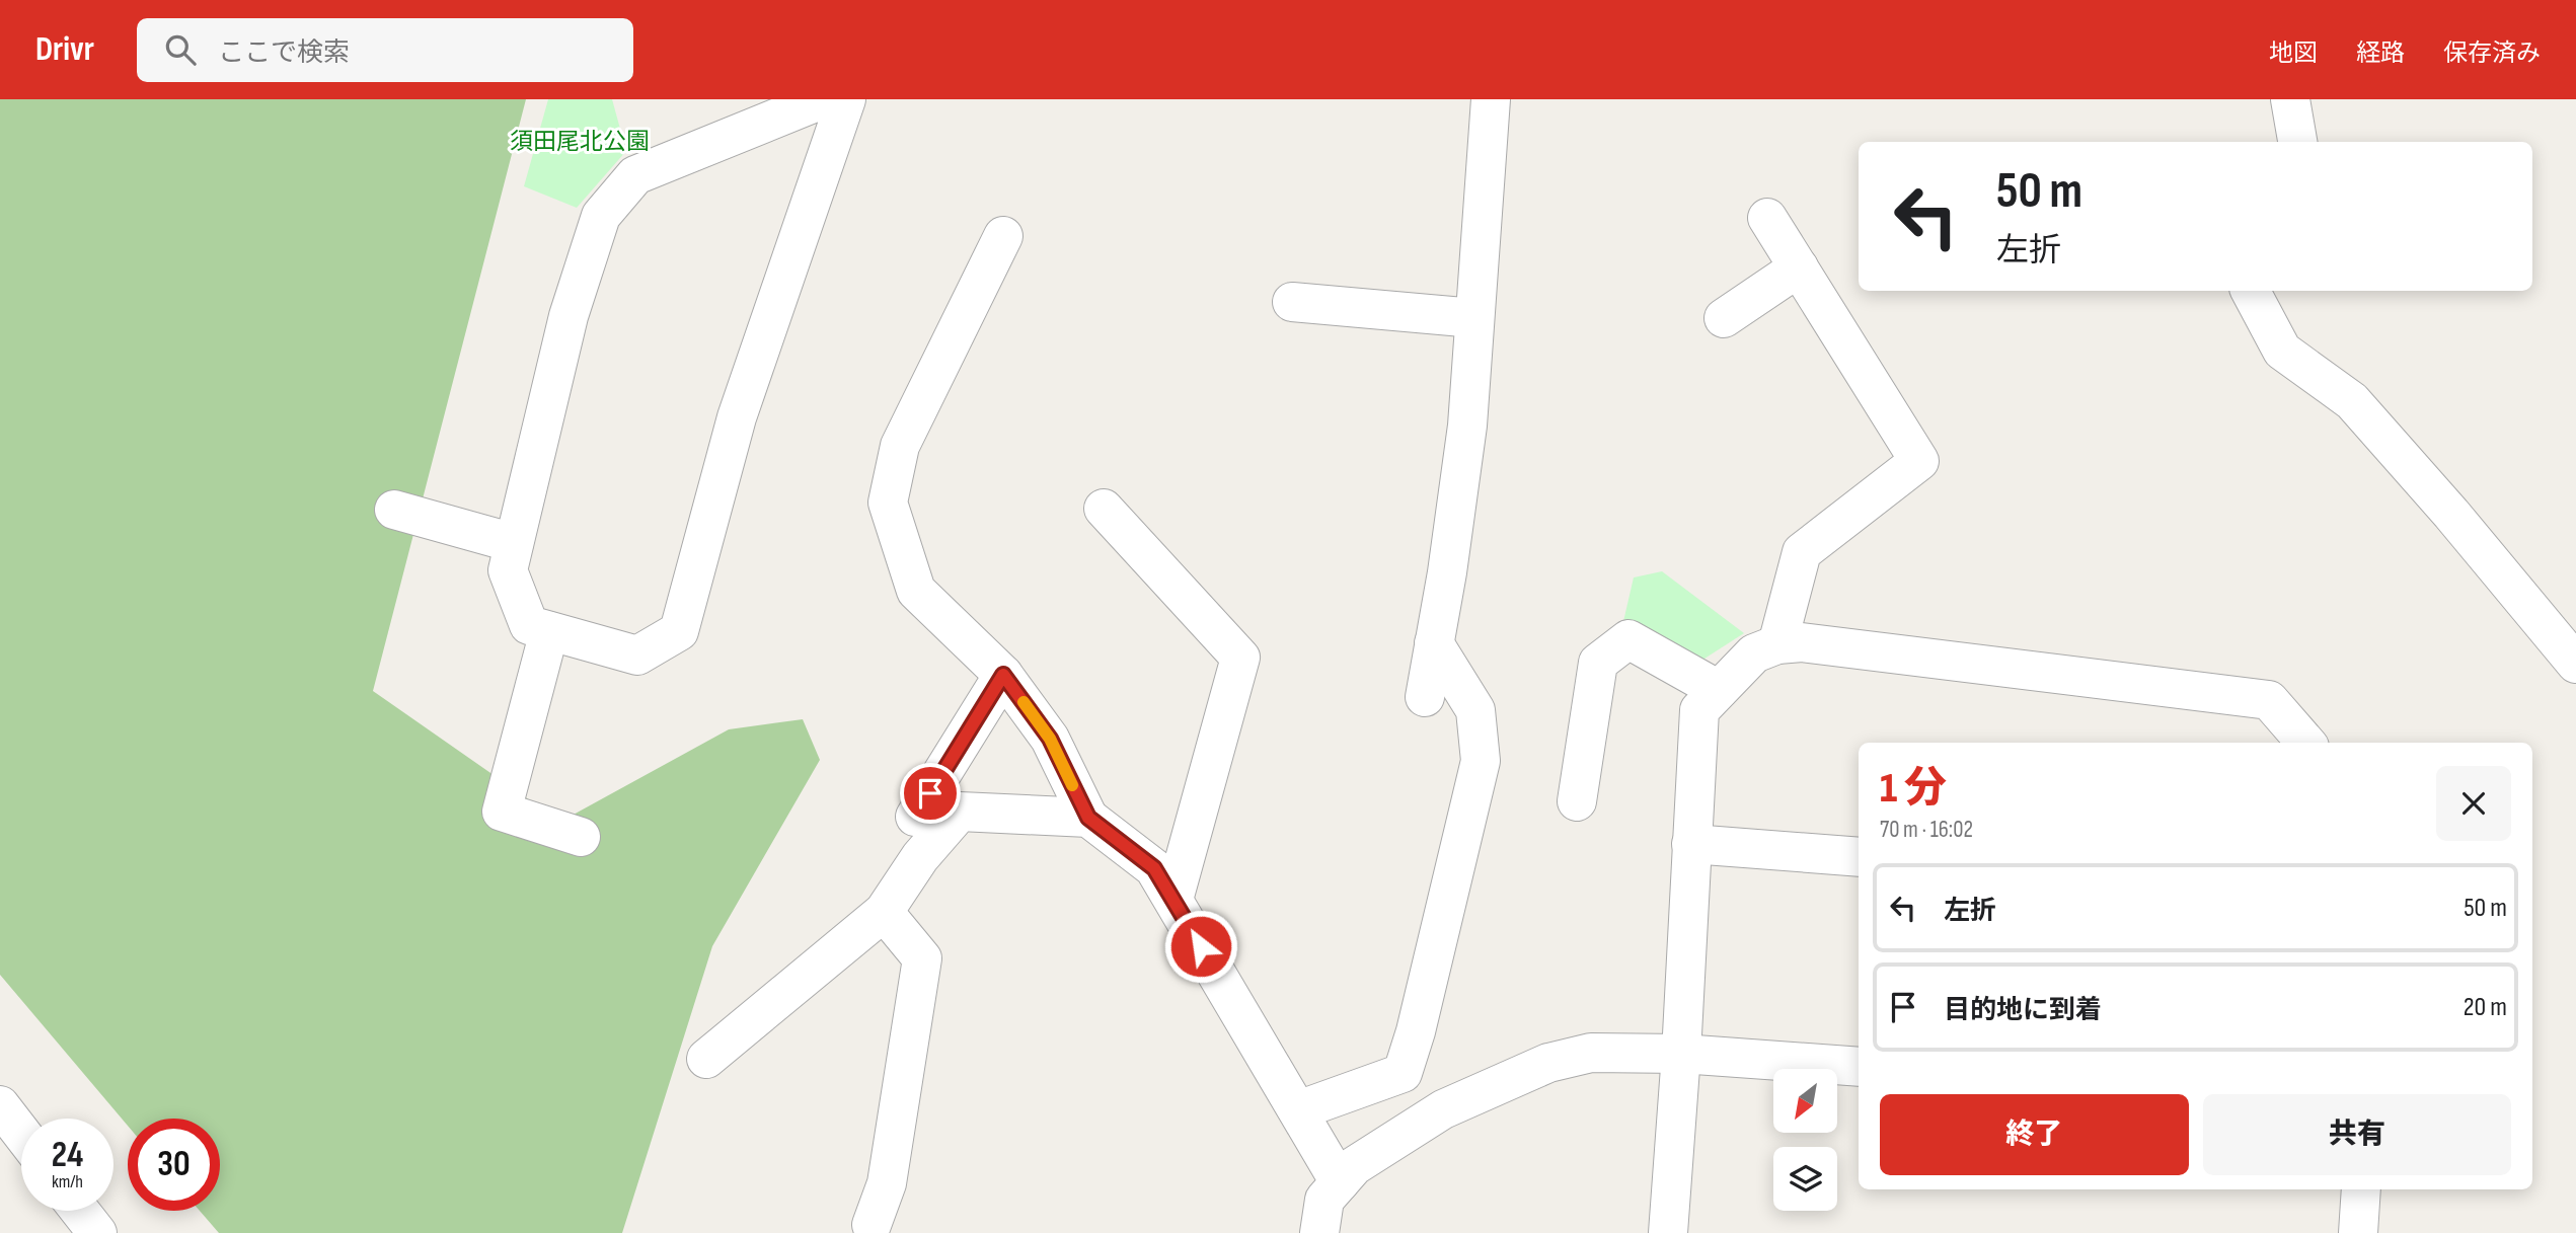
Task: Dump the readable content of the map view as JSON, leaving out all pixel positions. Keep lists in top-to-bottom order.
{
  "parks": ["須田尾北公園"],
  "north": "bottom left",
  "page": {
    "header": "Drivr",
    "search": "ここで検索",
    "nav": ["地図", "経路", "保存済み"],
    "turn": ["50 m", "左折"],
    "heading": ["1 分", "70 m · 16:02"],
    "list": [
      {
        "name": "左折",
        "value": "50 m"
      },
      {
        "name": "目的地に到着",
        "value": "20 m"
      }
    ],
    "buttons": ["終了", "共有"],
    "speed": "24 km/h",
    "limit": "30"
  }
}
